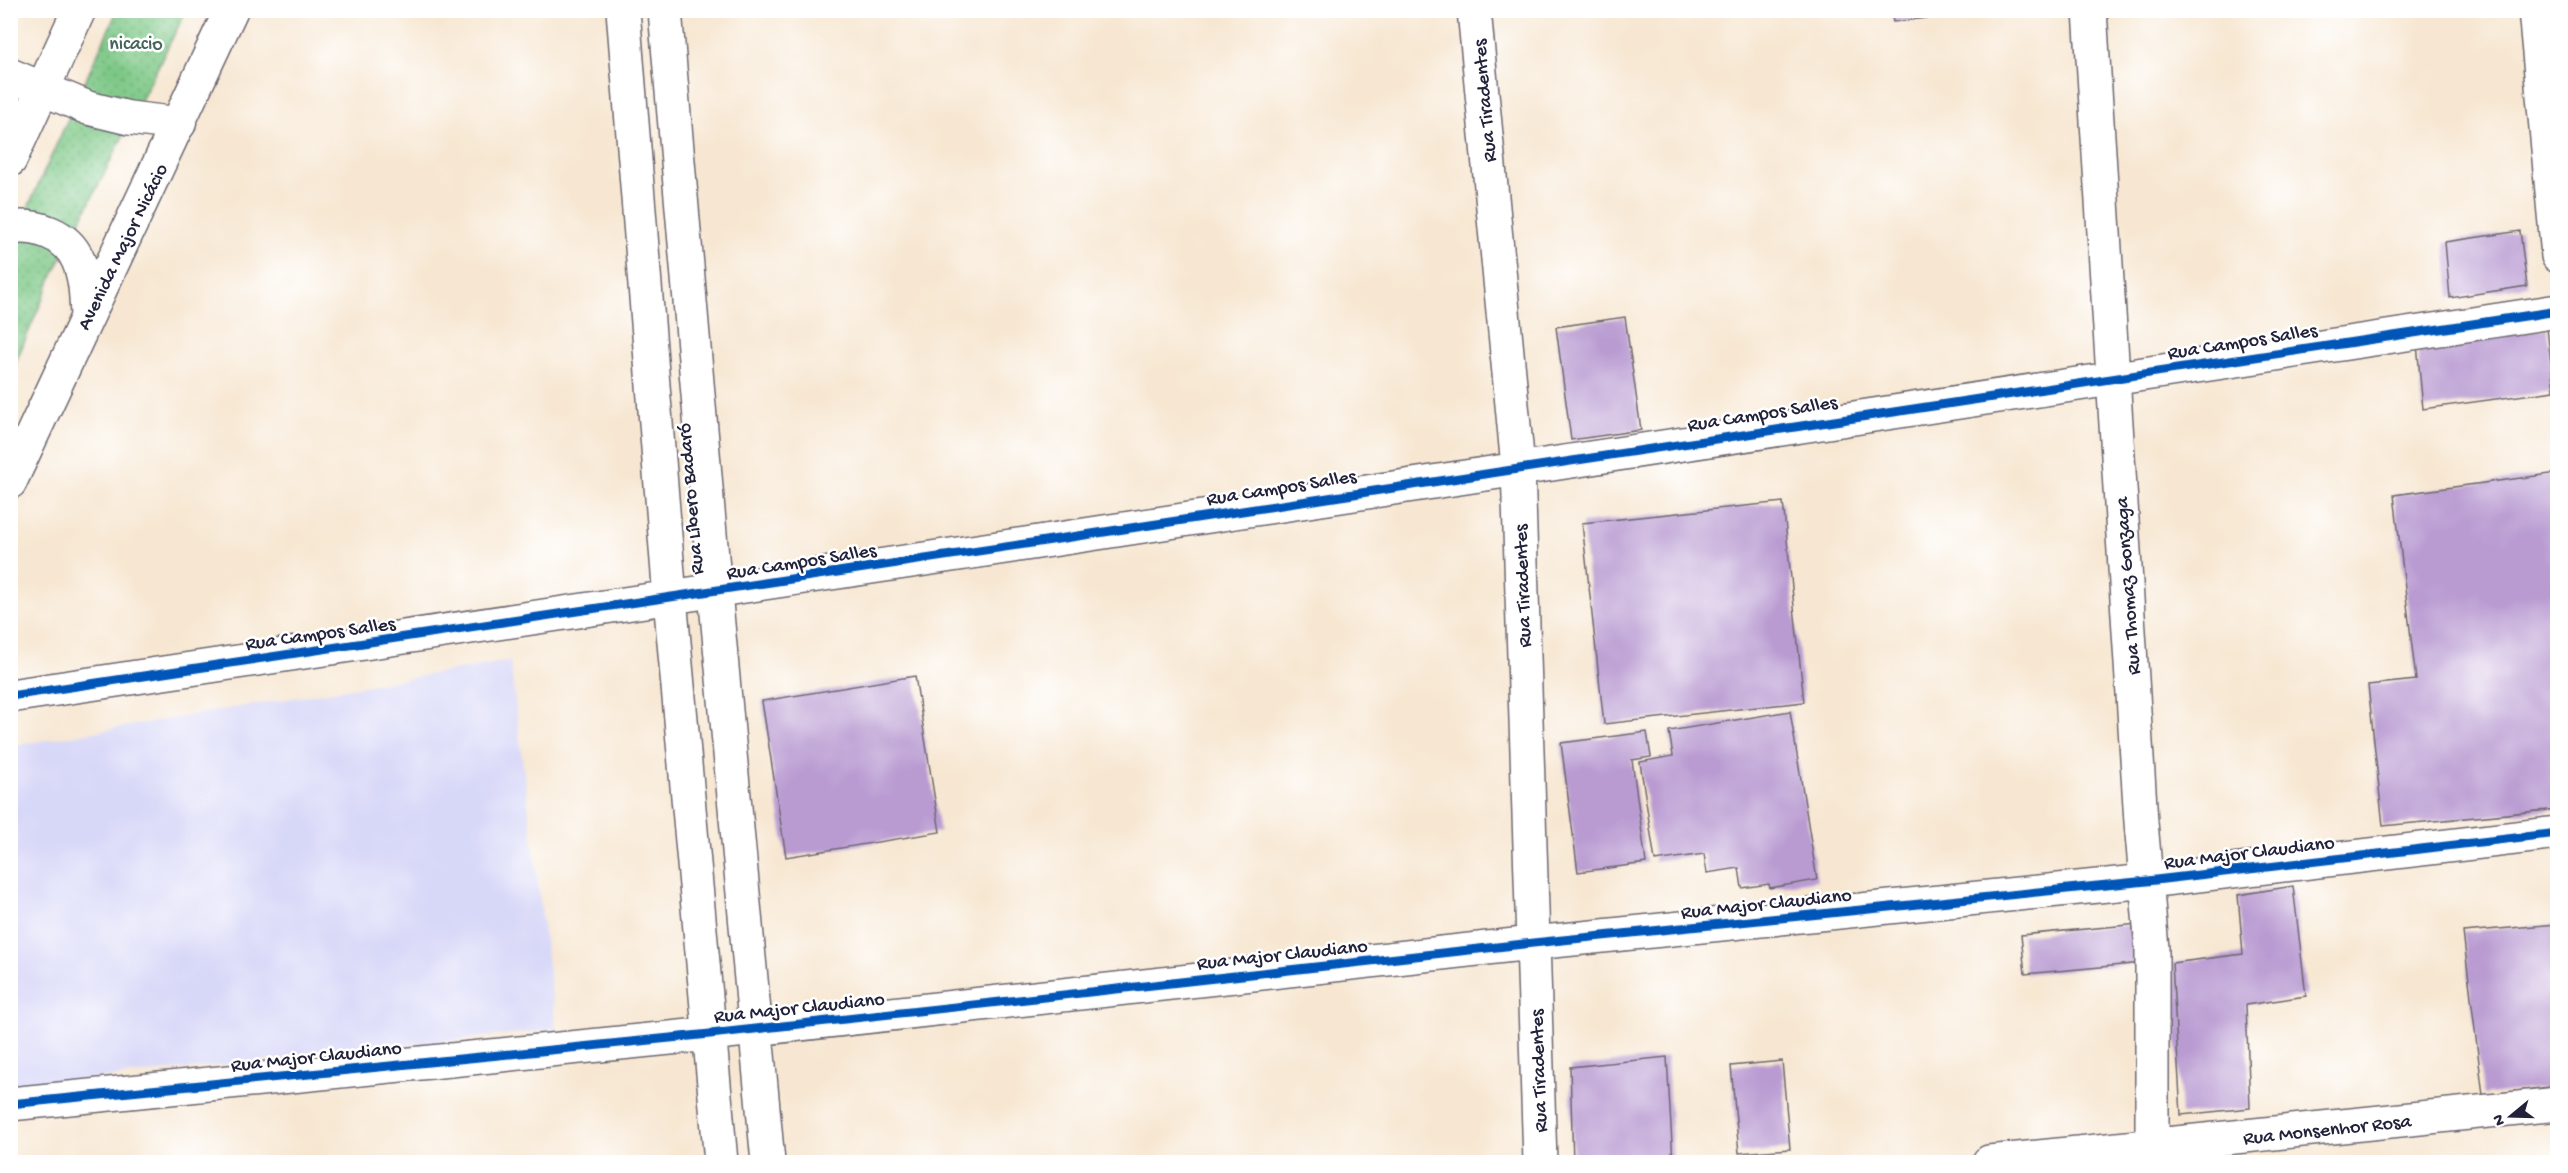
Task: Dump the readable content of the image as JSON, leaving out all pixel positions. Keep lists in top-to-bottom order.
{
  "streets": {
    "street": [
      "Rua Tiradentes",
      "Avenida Major Nicácio",
      "Rua Campos Salles",
      "Rua Líbero Badaró",
      "Rua Thomaz Gonzaga",
      "Rua Major Claudiano",
      "Rua Monsenhor Rosa"
    ]
  },
  "crossings": [
    ["Rua Tiradentes", "Rua Campos Salles"],
    ["Rua Tiradentes", "Rua Major Claudiano"],
    ["Rua Campos Salles", "Rua Líbero Badaró"],
    ["Rua Campos Salles", "Rua Thomaz Gonzaga"],
    ["Rua Líbero Badaró", "Rua Major Claudiano"],
    ["Rua Thomaz Gonzaga", "Rua Major Claudiano"],
    ["Rua Thomaz Gonzaga", "Rua Monsenhor Rosa"]
  ],
  "parks": ["nicacio"],
  "north": "left"
}
